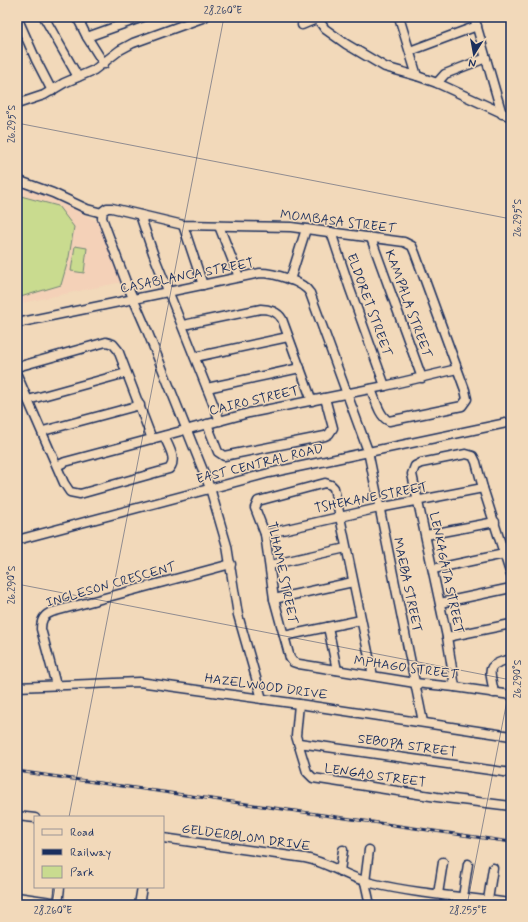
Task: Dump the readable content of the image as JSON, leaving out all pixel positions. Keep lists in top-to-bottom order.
{
  "streets": {
    "street": [
      "MOMBASA STREET",
      "CASABLANCA STREET",
      "KAMPALA STREET",
      "ELDORET STREET",
      "CAIRO STREET",
      "EAST CENTRAL ROAD",
      "TSHEKANE STREET",
      "TLHAME STREET",
      "LENKAGATA STREET",
      "INGLESON CRESCENT",
      "MAEBA STREET",
      "MPHAGO STREET",
      "HAZELWOOD DRIVE",
      "SEBOPA STREET",
      "LENGAO STREET",
      "GELDERBLOM DRIVE"
    ]
  },
  "crossings": [
    ["MOMBASA STREET", "KAMPALA STREET"],
    ["MOMBASA STREET", "ELDORET STREET"],
    ["MOMBASA STREET", "CAIRO STREET"],
    ["CASABLANCA STREET", "CAIRO STREET"],
    ["CASABLANCA STREET", "EAST CENTRAL ROAD"],
    ["CASABLANCA STREET", "MAEBA STREET"],
    ["KAMPALA STREET", "CAIRO STREET"],
    ["ELDORET STREET", "CAIRO STREET"],
    ["EAST CENTRAL ROAD", "MAEBA STREET"],
    ["TSHEKANE STREET", "TLHAME STREET"],
    ["TSHEKANE STREET", "LENKAGATA STREET"],
    ["TSHEKANE STREET", "MAEBA STREET"],
    ["TLHAME STREET", "MPHAGO STREET"],
    ["LENKAGATA STREET", "MPHAGO STREET"],
    ["INGLESON CRESCENT", "HAZELWOOD DRIVE"],
    ["MAEBA STREET", "MPHAGO STREET"],
    ["MAEBA STREET", "HAZELWOOD DRIVE"],
    ["HAZELWOOD DRIVE", "LENGAO STREET"],
    ["SEBOPA STREET", "LENGAO STREET"]
  ],
  "legend": ["Road", "Railway", "Park"],
  "north": "bottom",
  "coordinates": [
    "28.260°E",
    "26.295°S",
    "26.290°S",
    "28.255°E"
  ]
}
